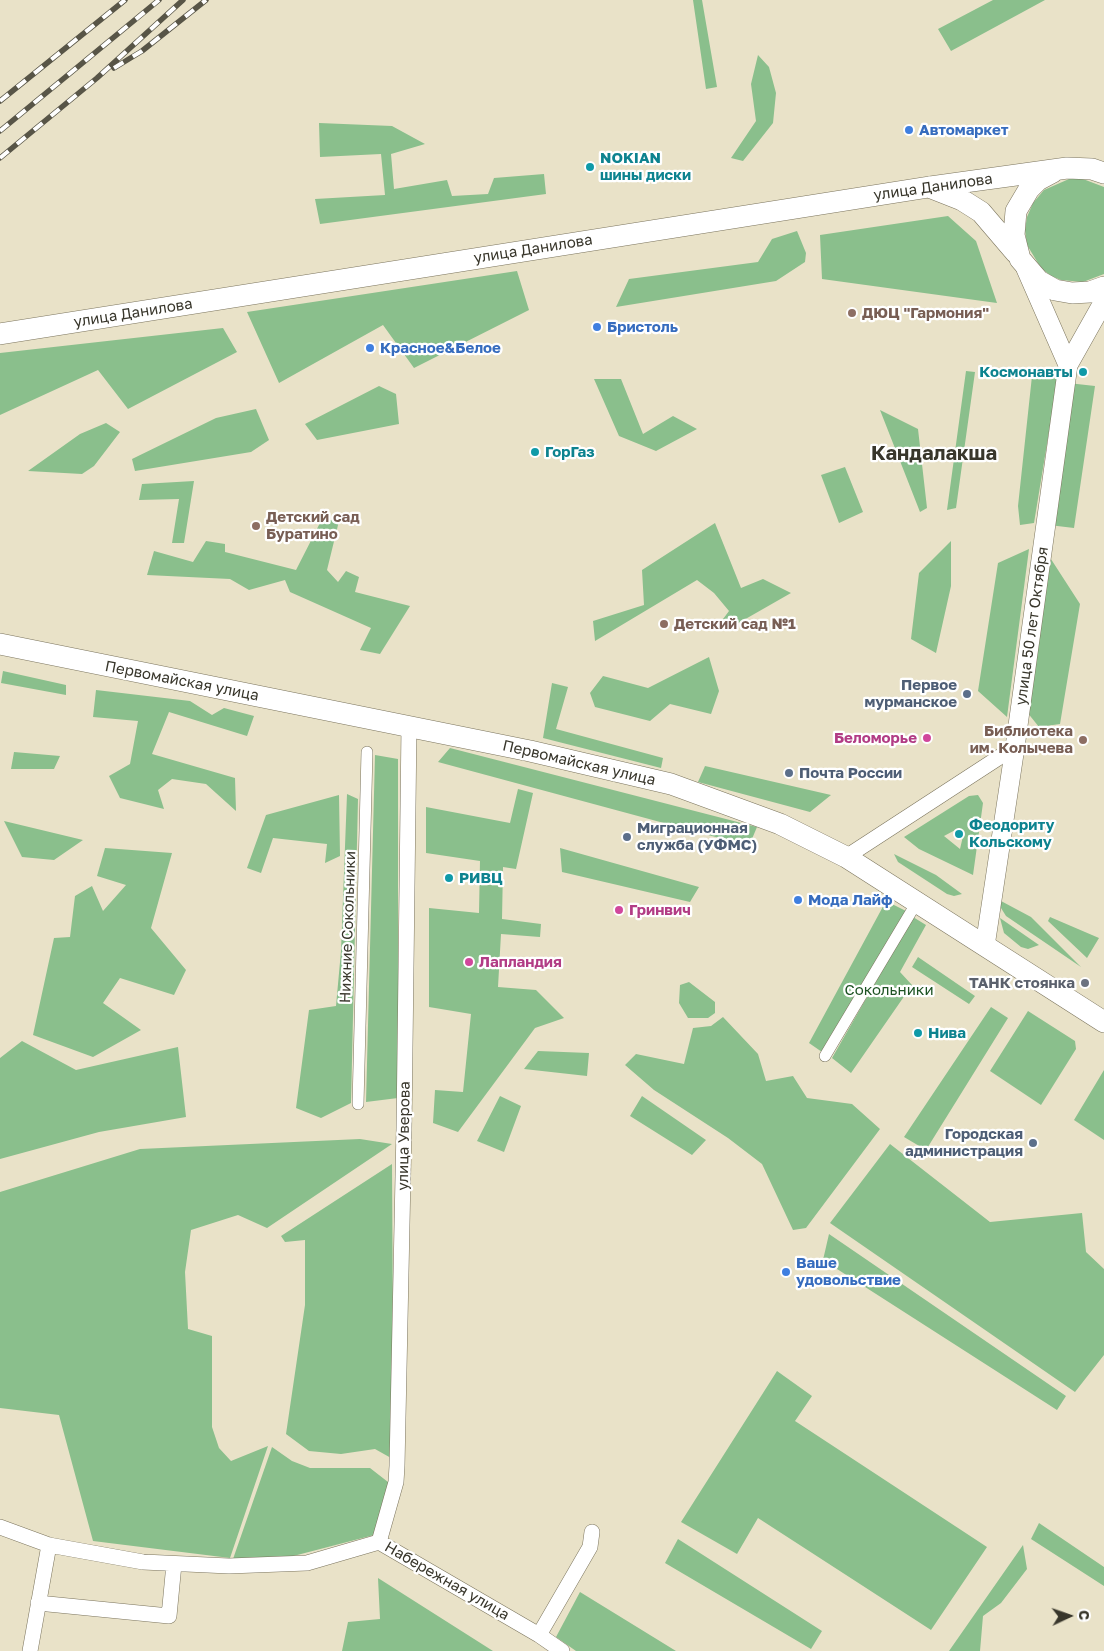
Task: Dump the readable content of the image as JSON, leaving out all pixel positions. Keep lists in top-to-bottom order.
{
  "streets": {
    "main road": ["улица Данилова", "Первомайская улица"],
    "street": [
      "улица 50 лет Октября",
      "Нижние Сокольники",
      "улица Уверова",
      "Набережная улица"
    ]
  },
  "crossings": [
    ["улица 50 лет Октября", "Первомайская улица"],
    ["Первомайская улица", "улица Уверова"],
    ["улица Уверова", "Набережная улица"]
  ],
  "districts": ["Кандалакша"],
  "parks": ["Сокольники"],
  "places": [
    "Автомаркет",
    "NOKIAN шины диски",
    "ДЮЦ \"Гармония\"",
    "Бристоль",
    "Красное&Белое",
    "Космонавты",
    "ГорГаз",
    "Детский сад Буратино",
    "Детский сад №1",
    "Первое мурманское",
    "Беломорье",
    "Библиотека им. Колычева",
    "Почта России",
    "Феодориту Кольскому",
    "Миграционная служба (УФМС)",
    "РИВЦ",
    "Мода Лайф",
    "Гринвич",
    "Лапландия",
    "ТАНК стоянка",
    "Нива",
    "Городская администрация",
    "Ваше удовольствие"
  ],
  "north": "right"
}
